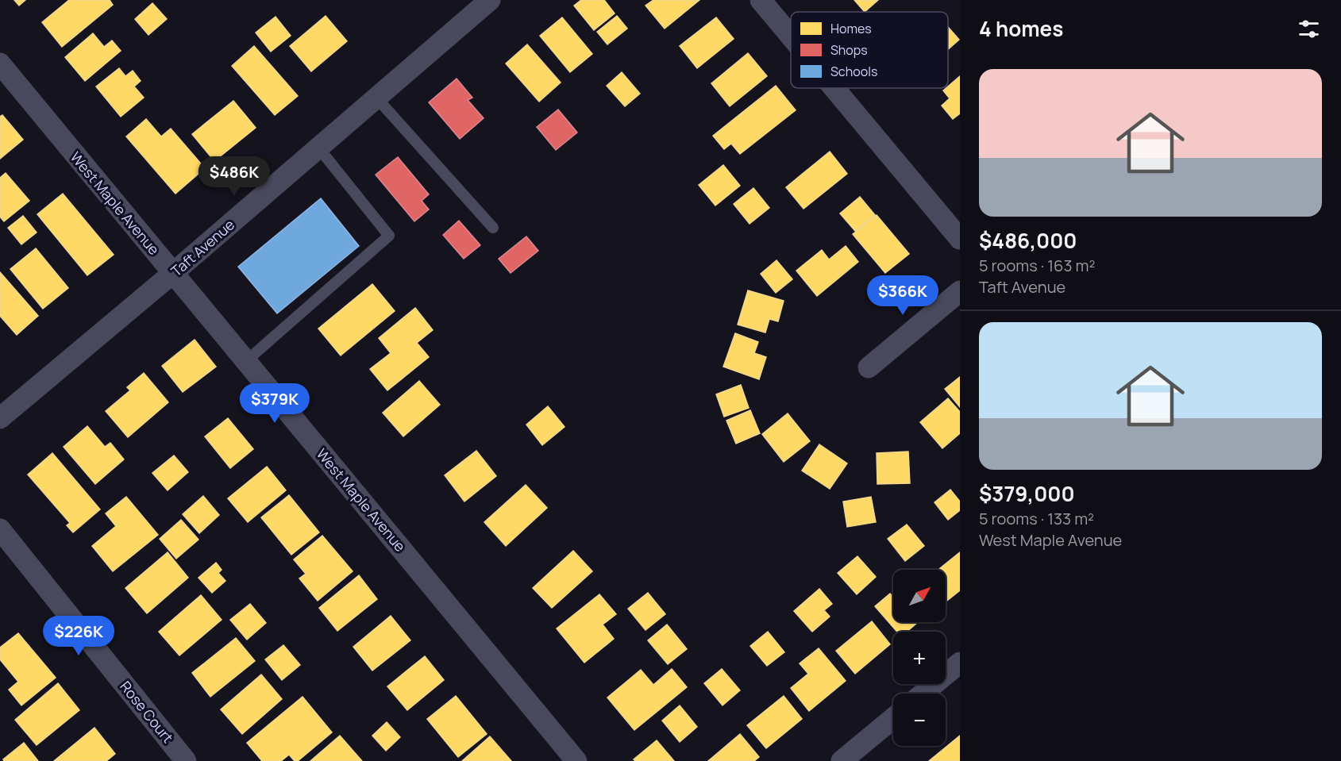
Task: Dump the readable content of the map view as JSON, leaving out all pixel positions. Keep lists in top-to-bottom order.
{
  "streets": {
    "street": ["West Maple Avenue", "Taft Avenue", "Rose Court"]
  },
  "crossings": [
    ["West Maple Avenue", "Taft Avenue"]
  ],
  "legend": ["Homes", "Shops", "Schools"],
  "north": "top right",
  "page": {
    "heading": "4 homes",
    "list": [
      {
        "name": "$486,000",
        "note": "5 rooms · 163 m² · Taft Avenue"
      },
      {
        "name": "$379,000",
        "note": "5 rooms · 133 m² · West Maple Avenue"
      }
    ],
    "price": [
      "$486K",
      "$366K",
      "$379K",
      "$226K"
    ],
    "map_buttons": ["+", "−"]
  }
}
